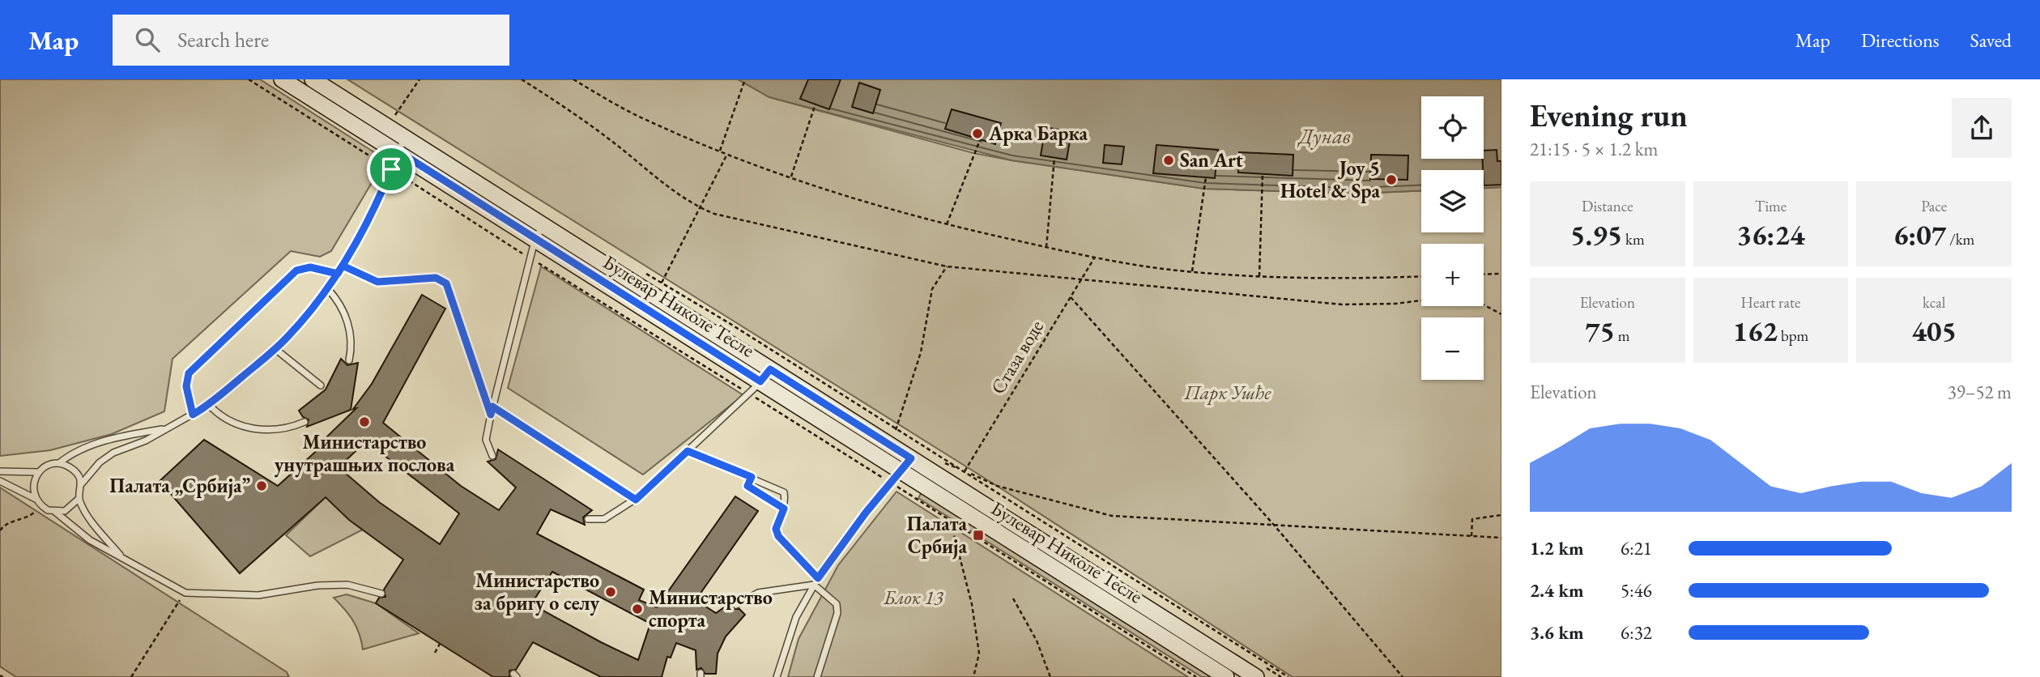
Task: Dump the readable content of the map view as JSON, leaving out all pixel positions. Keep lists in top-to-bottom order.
{
  "streets": {
    "main road": ["Булевар Николе Тесле"],
    "path": ["Стаза воде"]
  },
  "water": ["Дунав"],
  "parks": ["Парк Ушће", "Блок 13"],
  "places": {
    "other": [
      "Арка Барка",
      "San Art",
      "Joy 5 Hotel & Spa",
      "Министарство унутрашњих послова",
      "Палата „Србија”",
      "Министарство за бригу о селу",
      "Министарство спорта"
    ],
    "transit": ["Палата Србија"]
  },
  "page": {
    "header": "Map",
    "search": "Search here",
    "nav": ["Map", "Directions", "Saved"],
    "heading": ["Evening run", "21:15 · 5 × 1.2 km"],
    "map_buttons": ["+", "−"],
    "stats": [
      ["Distance", "5.95 km"],
      ["Time", "36:24"],
      ["Pace", "6:07 /km"],
      ["Elevation", "75 m"],
      ["Heart rate", "162 bpm"],
      ["kcal", "405"]
    ],
    "chart": ["Elevation", "39–52 m"],
    "list": [
      {
        "name": "1.2 km",
        "note": "6:21"
      },
      {
        "name": "2.4 km",
        "note": "5:46"
      },
      {
        "name": "3.6 km",
        "note": "6:32"
      }
    ]
  }
}
